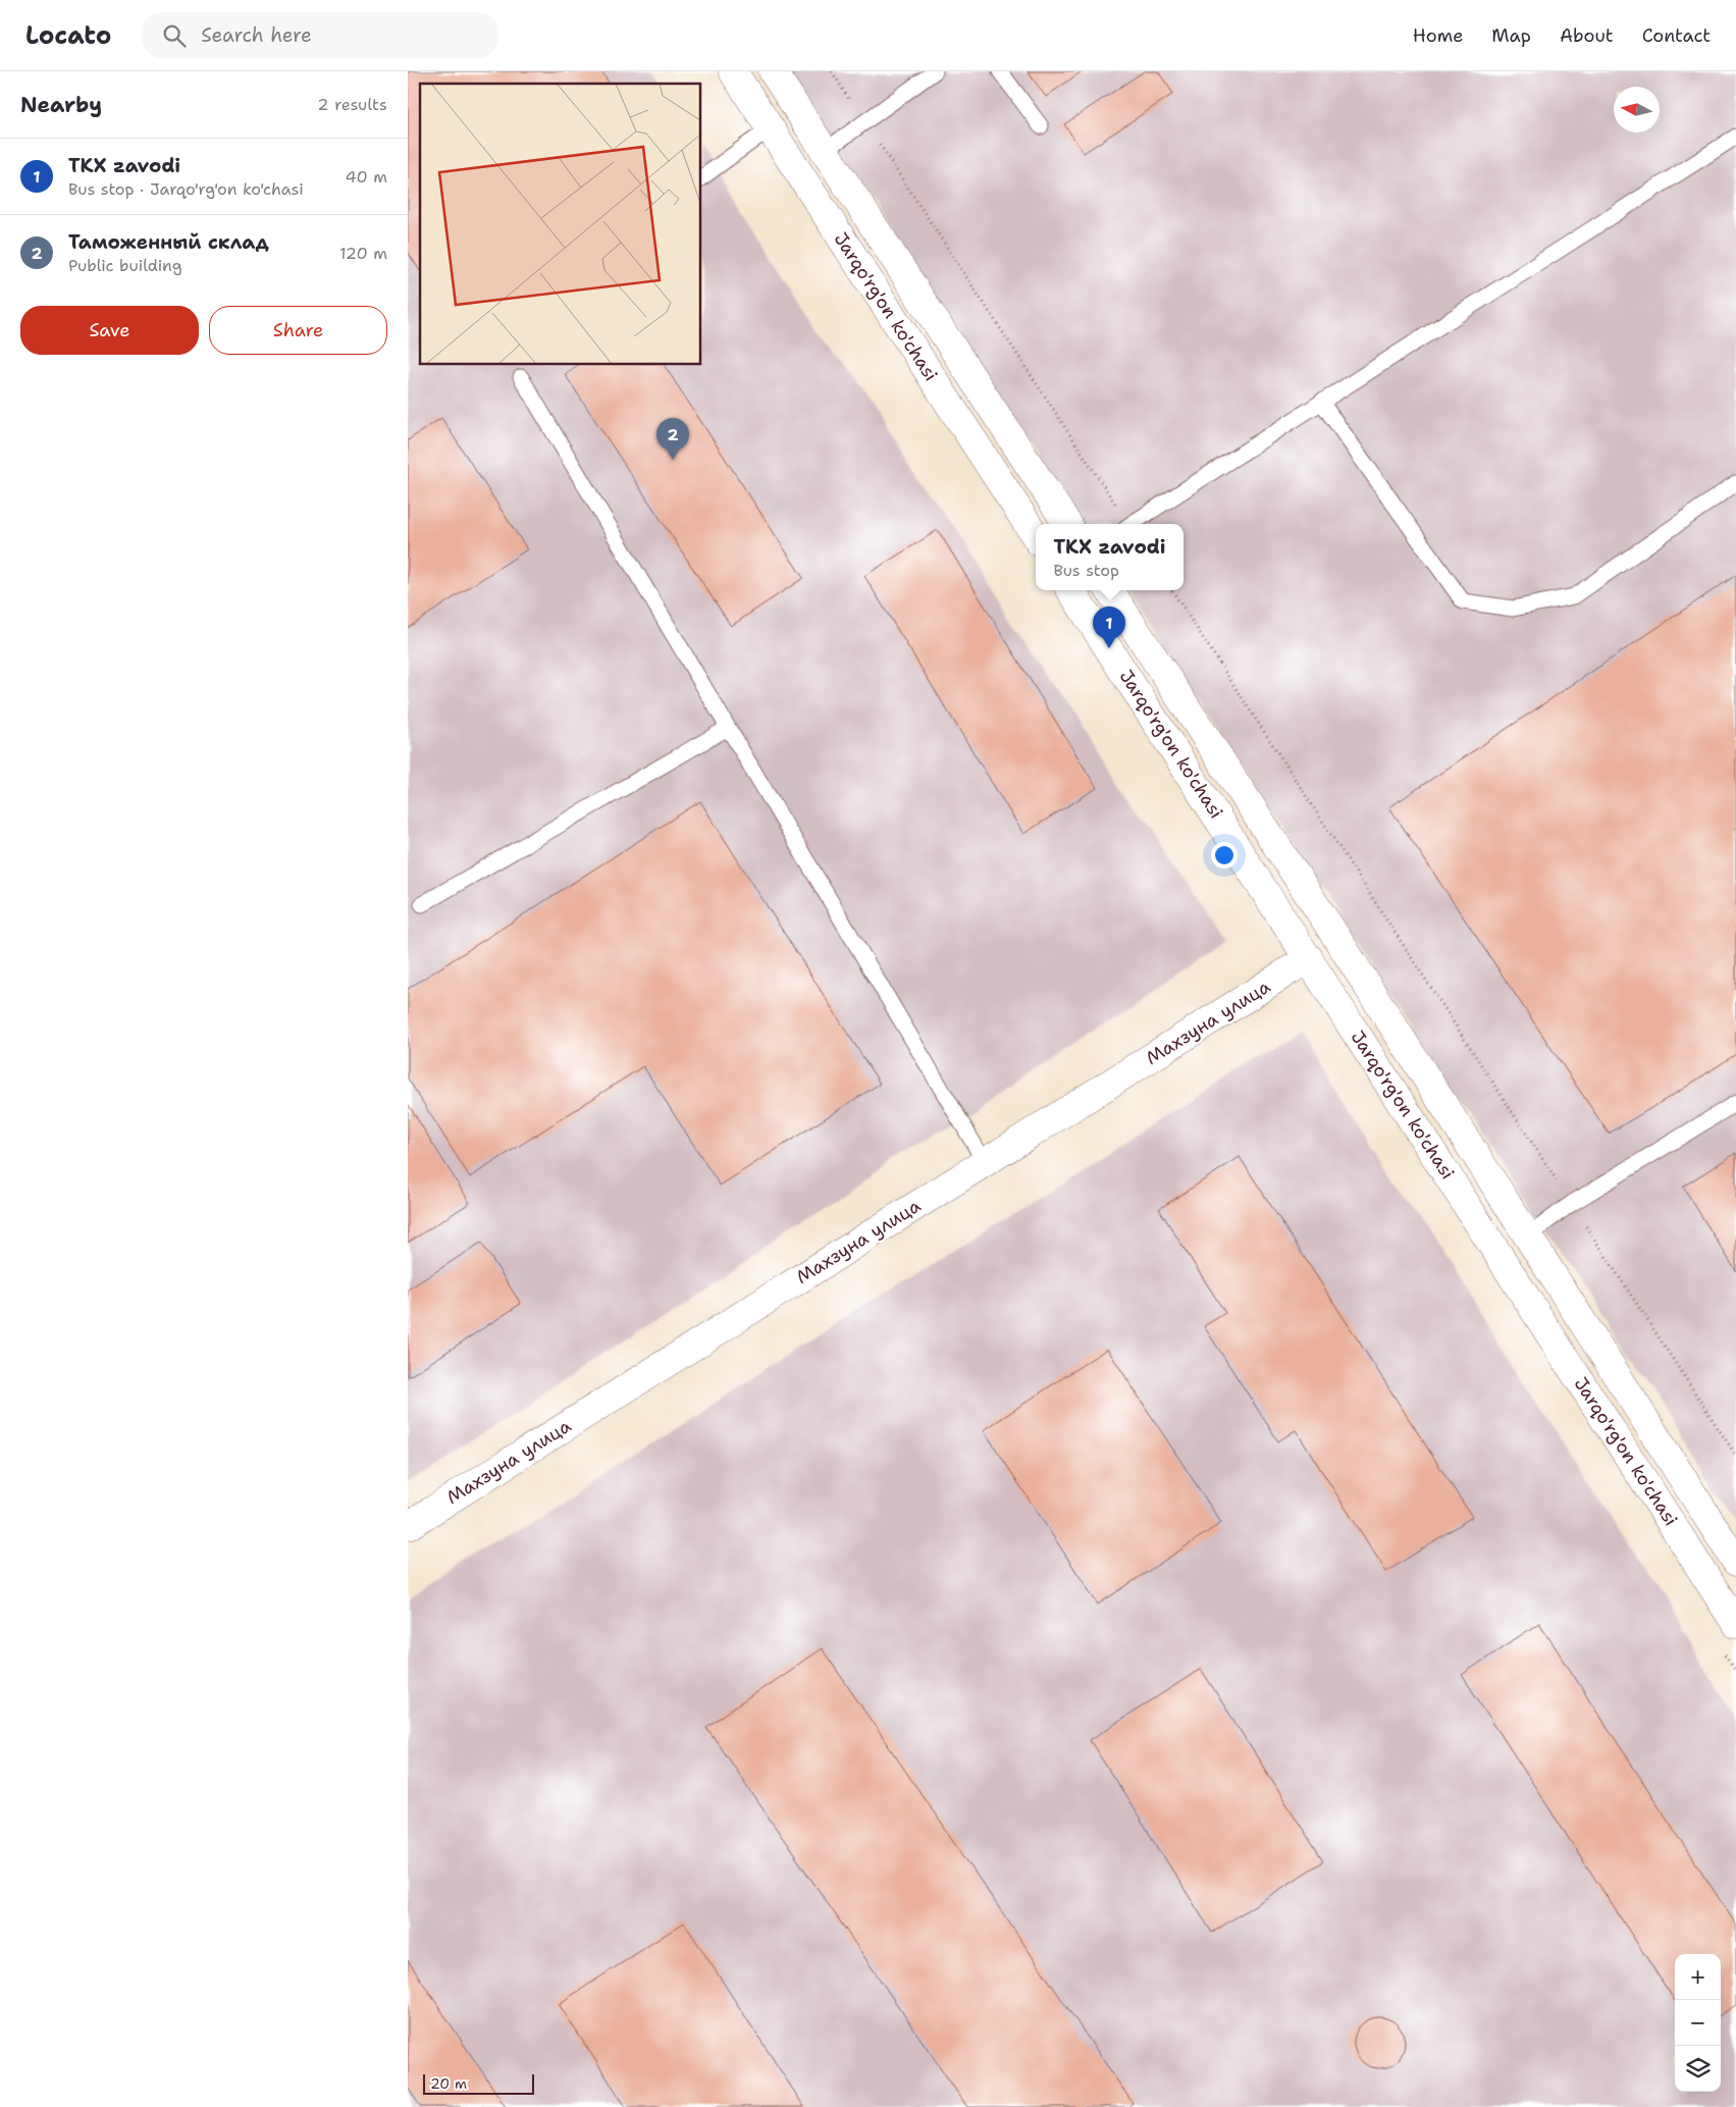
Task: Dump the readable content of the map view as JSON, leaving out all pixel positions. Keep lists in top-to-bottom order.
{
  "streets": {
    "main road": ["Jarqo'rg'on ko'chasi", "Махзуна улица"]
  },
  "crossings": [
    ["Jarqo'rg'on ko'chasi", "Махзуна улица"]
  ],
  "scale_bar": "20 m",
  "north": "left",
  "page": {
    "header": "Locato",
    "search": "Search here",
    "nav": [
      "Home",
      "Map",
      "About",
      "Contact"
    ],
    "heading": ["Nearby", "2 results"],
    "list": [
      {
        "mark": "1",
        "name": "TKX zavodi",
        "note": "Bus stop · Jarqo'rg'on ko'chasi",
        "value": "40 m"
      },
      {
        "mark": "2",
        "name": "Таможенный склад",
        "note": "Public building",
        "value": "120 m"
      }
    ],
    "buttons": ["Save", "Share"],
    "pins": ["2", "1"],
    "popup": ["TKX zavodi", "Bus stop"],
    "map_buttons": ["+", "−"],
    "scale": "20 m"
  }
}
